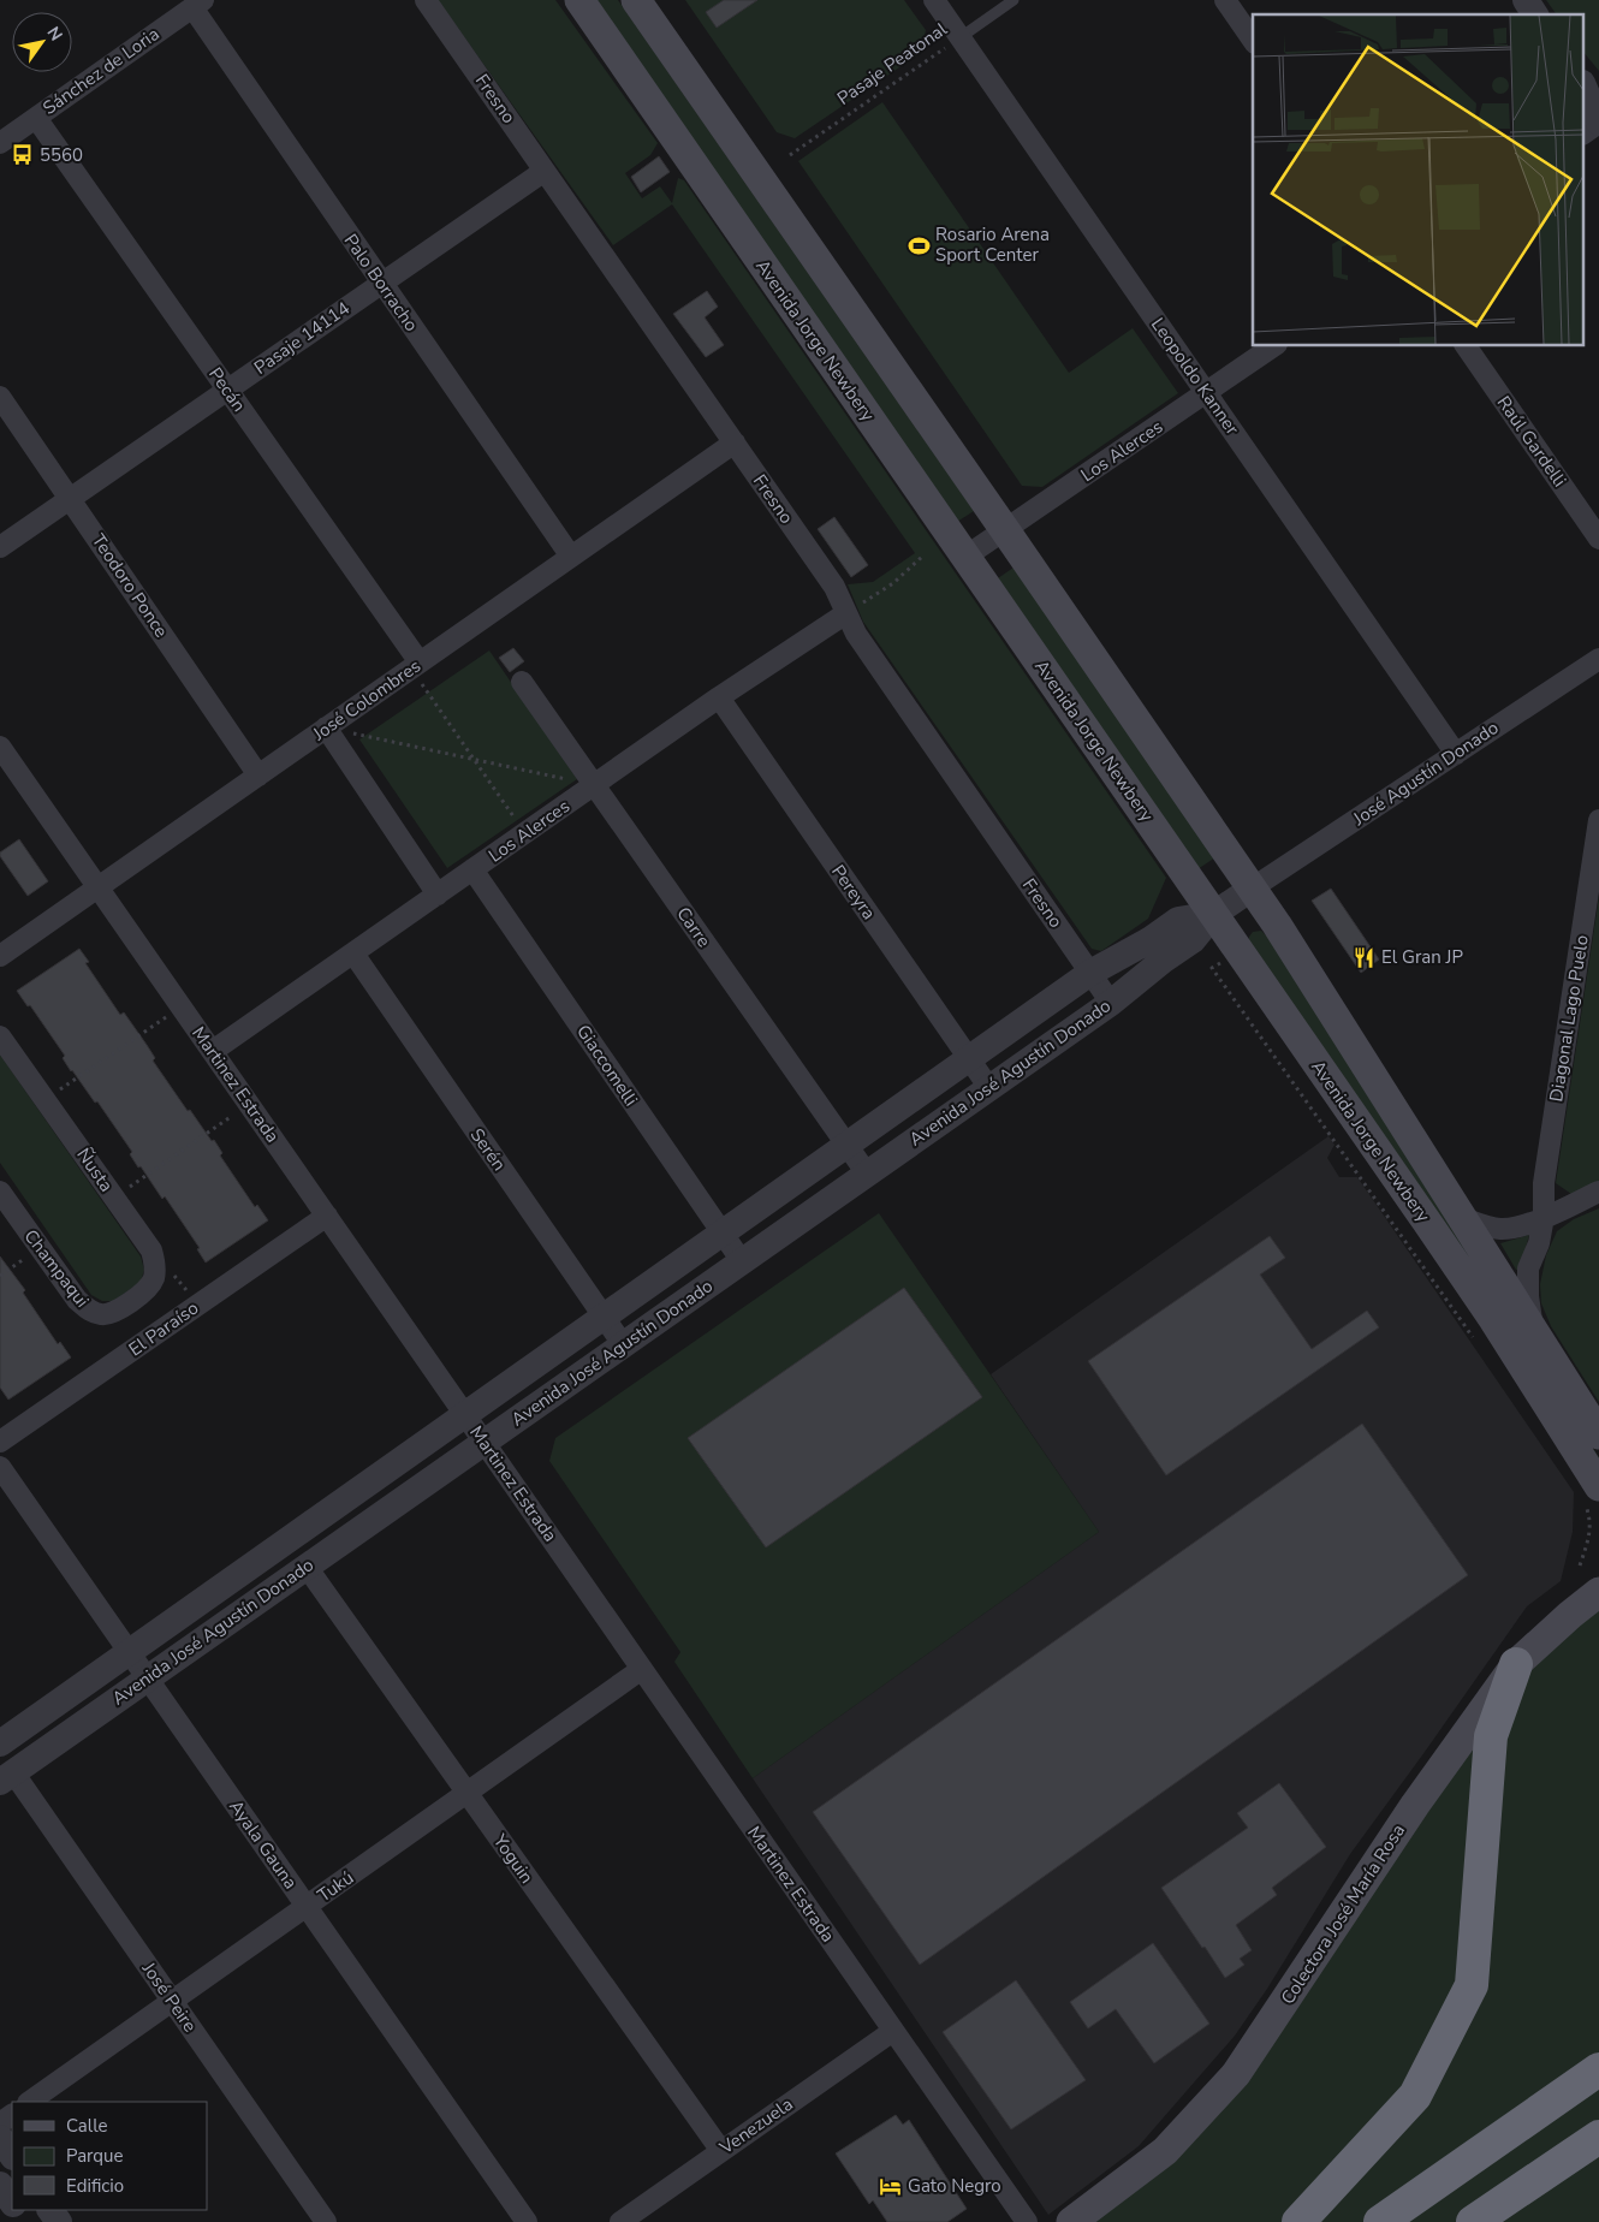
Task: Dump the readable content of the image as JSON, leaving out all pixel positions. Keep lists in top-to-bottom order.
{
  "streets": {
    "main road": ["Avenida Jorge Newbery", "Colectora José María Rosa"],
    "street": [
      "Sánchez de Loria",
      "Fresno",
      "Palo Borracho",
      "Pasaje 14114",
      "Leopoldo Kanner",
      "Pecán",
      "Raúl Gardelli",
      "Los Alerces",
      "Teodoro Ponce",
      "José Colombres",
      "José Agustín Donado",
      "Pereyra",
      "Carre",
      "Diagonal Lago Puelo",
      "Giaccomelli",
      "Avenida José Agustín Donado",
      "Martinez Estrada",
      "Serén",
      "Ñusta",
      "Champaqui",
      "El Paraíso",
      "Ayala Gauna",
      "Yoguin",
      "Tukú",
      "José Peire",
      "Venezuela"
    ],
    "lane": ["Pasaje Peatonal"]
  },
  "crossings": [
    ["Pasaje Peatonal", "Leopoldo Kanner"],
    ["Sánchez de Loria", "Palo Borracho"],
    ["Sánchez de Loria", "Pecán"],
    ["Fresno", "Pasaje 14114"],
    ["Fresno", "Los Alerces"],
    ["Fresno", "José Colombres"],
    ["Fresno", "Avenida José Agustín Donado"],
    ["Palo Borracho", "Pasaje 14114"],
    ["Palo Borracho", "José Colombres"],
    ["Pasaje 14114", "Pecán"],
    ["Pasaje 14114", "Teodoro Ponce"],
    ["Avenida Jorge Newbery", "Los Alerces"],
    ["Avenida Jorge Newbery", "José Agustín Donado"],
    ["Avenida Jorge Newbery", "Diagonal Lago Puelo"],
    ["Avenida Jorge Newbery", "Avenida José Agustín Donado"],
    ["Leopoldo Kanner", "Los Alerces"],
    ["Leopoldo Kanner", "José Agustín Donado"],
    ["Pecán", "José Colombres"],
    ["Los Alerces", "Pereyra"],
    ["Los Alerces", "Carre"],
    ["Los Alerces", "Giaccomelli"],
    ["Los Alerces", "Martinez Estrada"],
    ["Los Alerces", "Serén"],
    ["Teodoro Ponce", "José Colombres"],
    ["José Colombres", "Martinez Estrada"],
    ["José Agustín Donado", "Avenida José Agustín Donado"],
    ["Pereyra", "Avenida José Agustín Donado"],
    ["Carre", "Avenida José Agustín Donado"],
    ["Giaccomelli", "Avenida José Agustín Donado"],
    ["Avenida José Agustín Donado", "Martinez Estrada"],
    ["Avenida José Agustín Donado", "Serén"],
    ["Avenida José Agustín Donado", "Ayala Gauna"],
    ["Avenida José Agustín Donado", "Yoguin"],
    ["Avenida José Agustín Donado", "José Peire"],
    ["Martinez Estrada", "El Paraíso"],
    ["Martinez Estrada", "Tukú"],
    ["Martinez Estrada", "Venezuela"],
    ["Ñusta", "Champaqui"],
    ["Ayala Gauna", "Tukú"],
    ["Yoguin", "Tukú"],
    ["Yoguin", "Venezuela"],
    ["Tukú", "José Peire"]
  ],
  "places": {
    "bus stop": ["5560"],
    "sports": ["Rosario Arena Sport Center"],
    "restaurant": ["El Gran JP"],
    "hotel": ["Gato Negro"]
  },
  "legend": ["Calle", "Parque", "Edificio"],
  "north": "top right"
}
